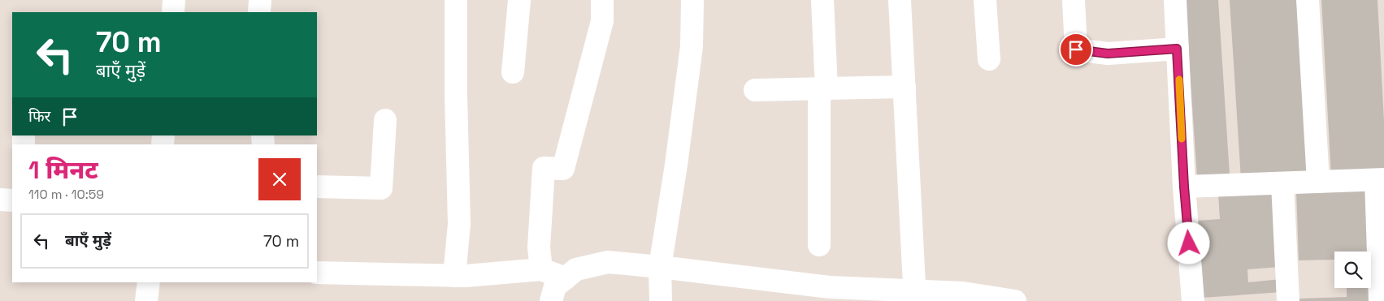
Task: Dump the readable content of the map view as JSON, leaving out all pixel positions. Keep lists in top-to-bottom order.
{
  "page": {
    "turn": ["70 m", "बाएँ मुड़ें"],
    "then": "फिर",
    "heading": ["1 मिनट", "110 m · 10:59"],
    "list": [
      {
        "name": "बाएँ मुड़ें",
        "value": "70 m"
      }
    ]
  }
}
